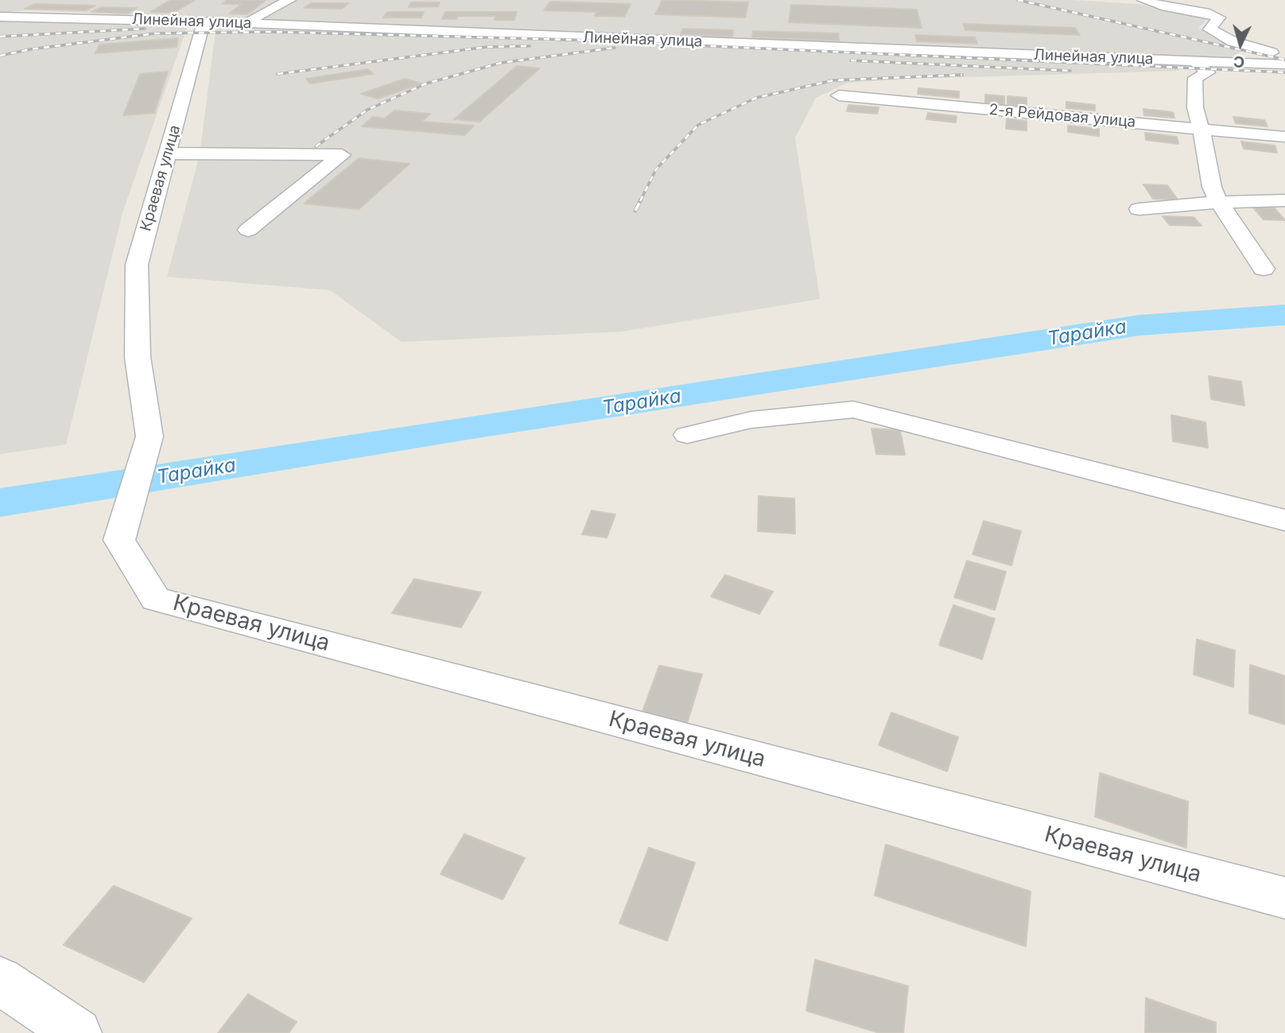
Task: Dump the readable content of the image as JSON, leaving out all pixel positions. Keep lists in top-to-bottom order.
{
  "streets": {
    "street": ["Линейная улица", "2-я Рейдовая улица", "Краевая улица"]
  },
  "crossings": [
    ["Линейная улица", "Краевая улица"]
  ],
  "water": ["Тарайка"],
  "north": "bottom"
}
